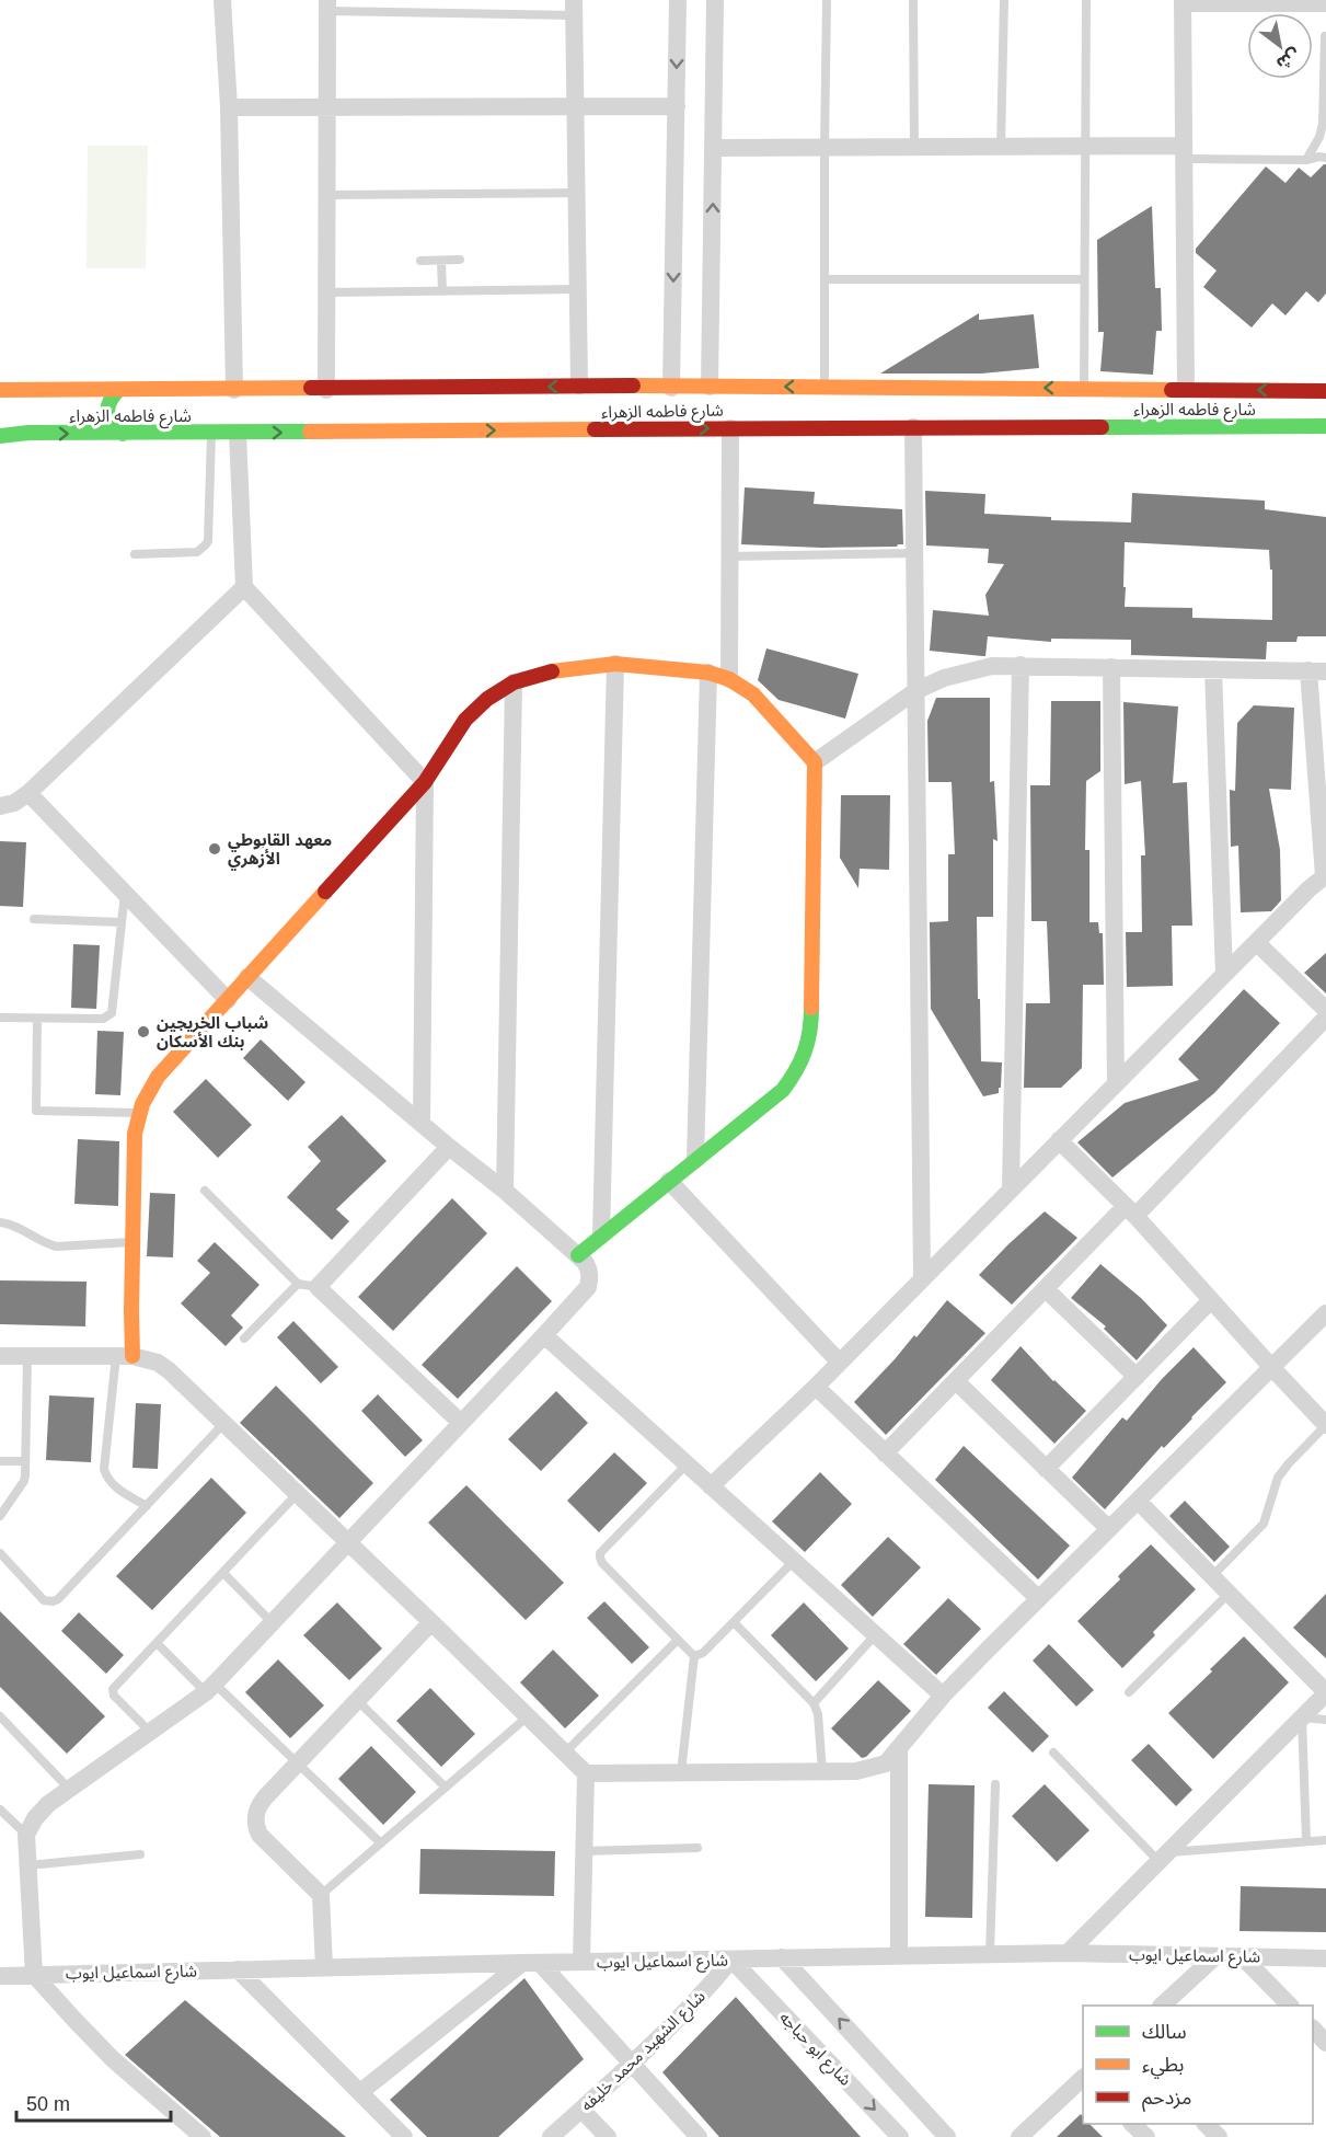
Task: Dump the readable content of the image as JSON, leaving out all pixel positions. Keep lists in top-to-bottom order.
{
  "streets": {
    "street": [
      "شارع فاطمه الزهراء",
      "شارع اسماعيل ايوب",
      "شارع ابو حباجه",
      "شارع الشهيد محمد خليفه"
    ]
  },
  "crossings": [
    ["شارع اسماعيل ايوب", "شارع ابو حباجه"],
    ["شارع اسماعيل ايوب", "شارع الشهيد محمد خليفه"],
    ["شارع ابو حباجه", "شارع الشهيد محمد خليفه"]
  ],
  "places": ["معهد القابوطي الأزهري", "شباب الخريجين بنك الأسكان"],
  "legend": ["سالك", "بطيء", "مزدحم"],
  "scale_bar": "50 m",
  "north": "bottom right"
}
